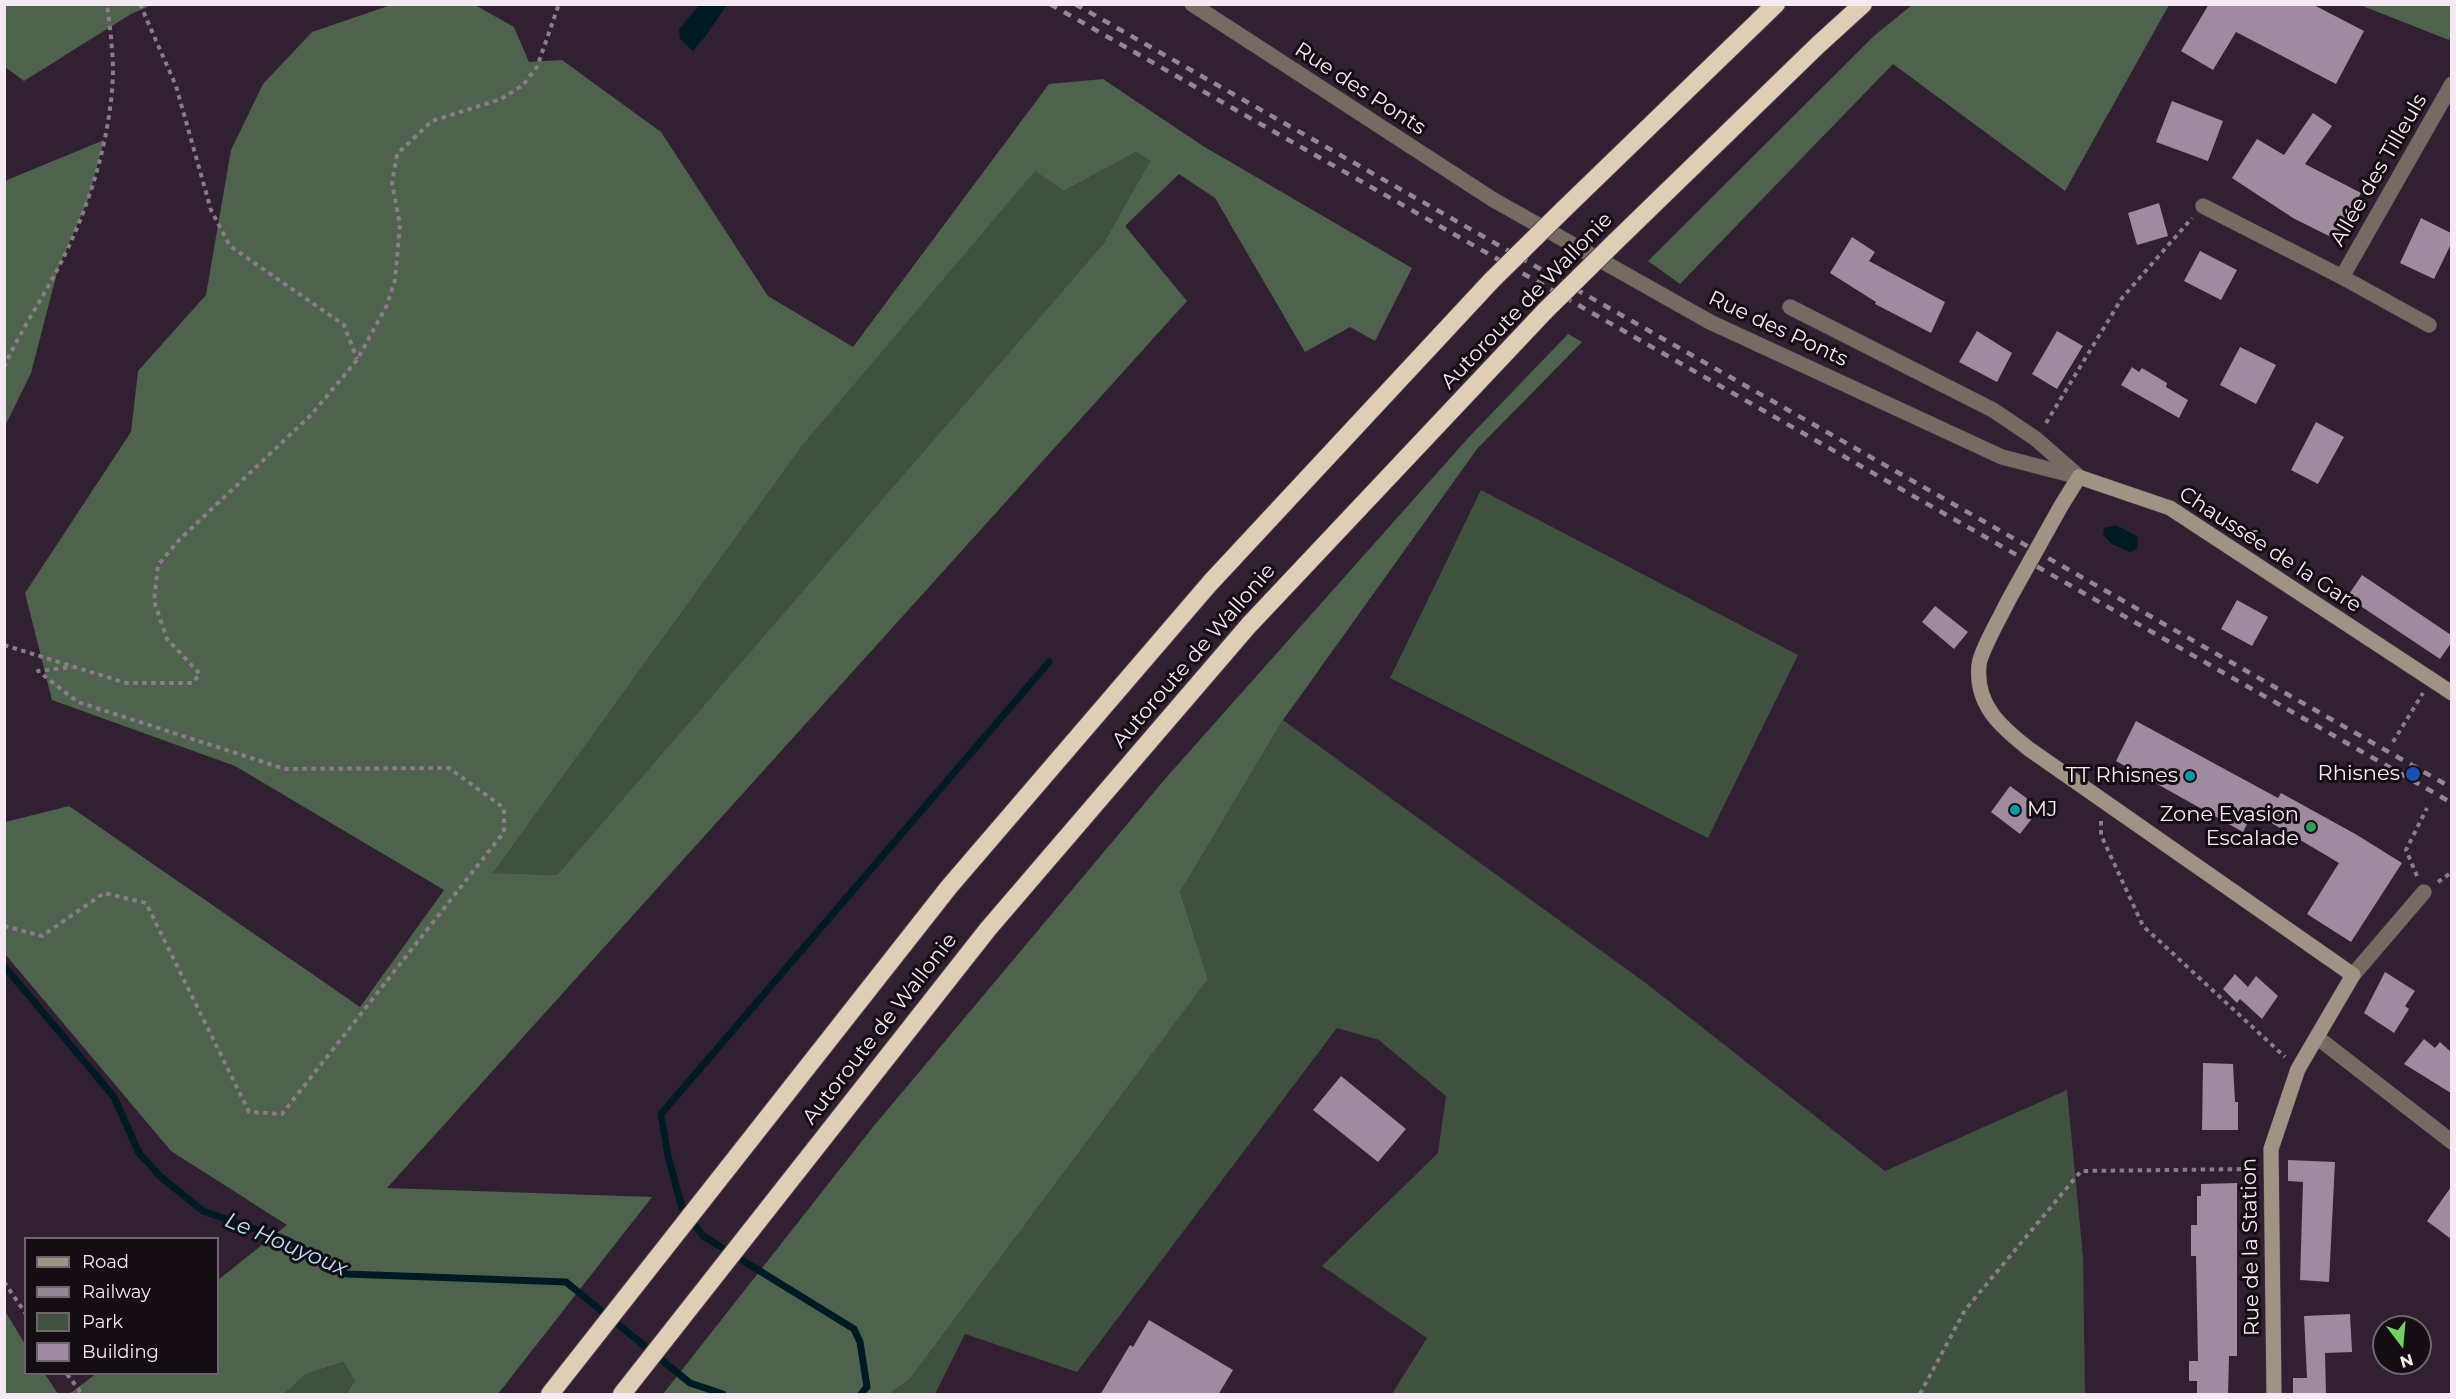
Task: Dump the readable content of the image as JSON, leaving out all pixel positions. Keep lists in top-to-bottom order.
{
  "streets": {
    "highway": ["Autoroute de Wallonie"],
    "street": [
      "Rue des Ponts",
      "Allée des Tilleuls",
      "Chaussée de la Gare",
      "Rue de la Station"
    ]
  },
  "crossings": [
    ["Rue des Ponts", "Chaussée de la Gare"]
  ],
  "water": ["Le Houyoux"],
  "places": [
    "Rhisnes",
    "TT Rhisnes",
    "MJ",
    "Zone Evasion Escalade"
  ],
  "legend": [
    "Road",
    "Railway",
    "Park",
    "Building"
  ],
  "north": "bottom"
}
